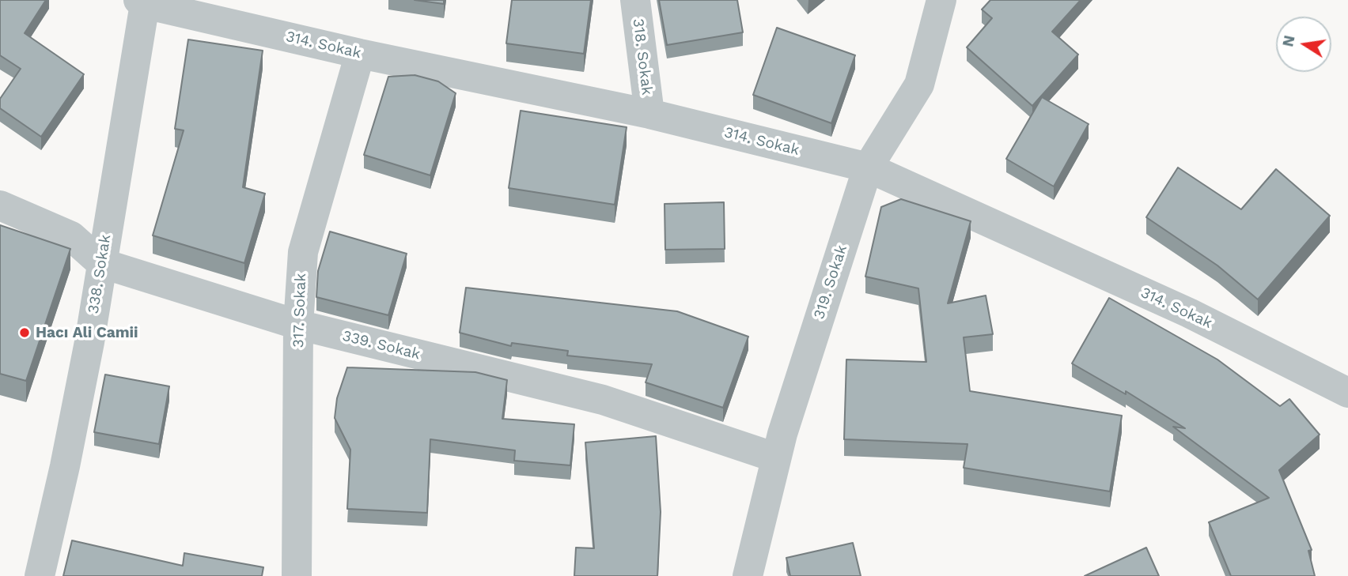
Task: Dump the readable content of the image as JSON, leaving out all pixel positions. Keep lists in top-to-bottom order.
{
  "streets": {
    "street": [
      "314. Sokak",
      "318. Sokak",
      "338. Sokak",
      "319. Sokak",
      "317. Sokak",
      "339. Sokak"
    ]
  },
  "crossings": [
    ["314. Sokak", "318. Sokak"],
    ["314. Sokak", "338. Sokak"],
    ["314. Sokak", "319. Sokak"],
    ["314. Sokak", "317. Sokak"],
    ["338. Sokak", "339. Sokak"],
    ["319. Sokak", "339. Sokak"],
    ["317. Sokak", "339. Sokak"]
  ],
  "places": ["Hacı Ali Camii"],
  "north": "left"
}
